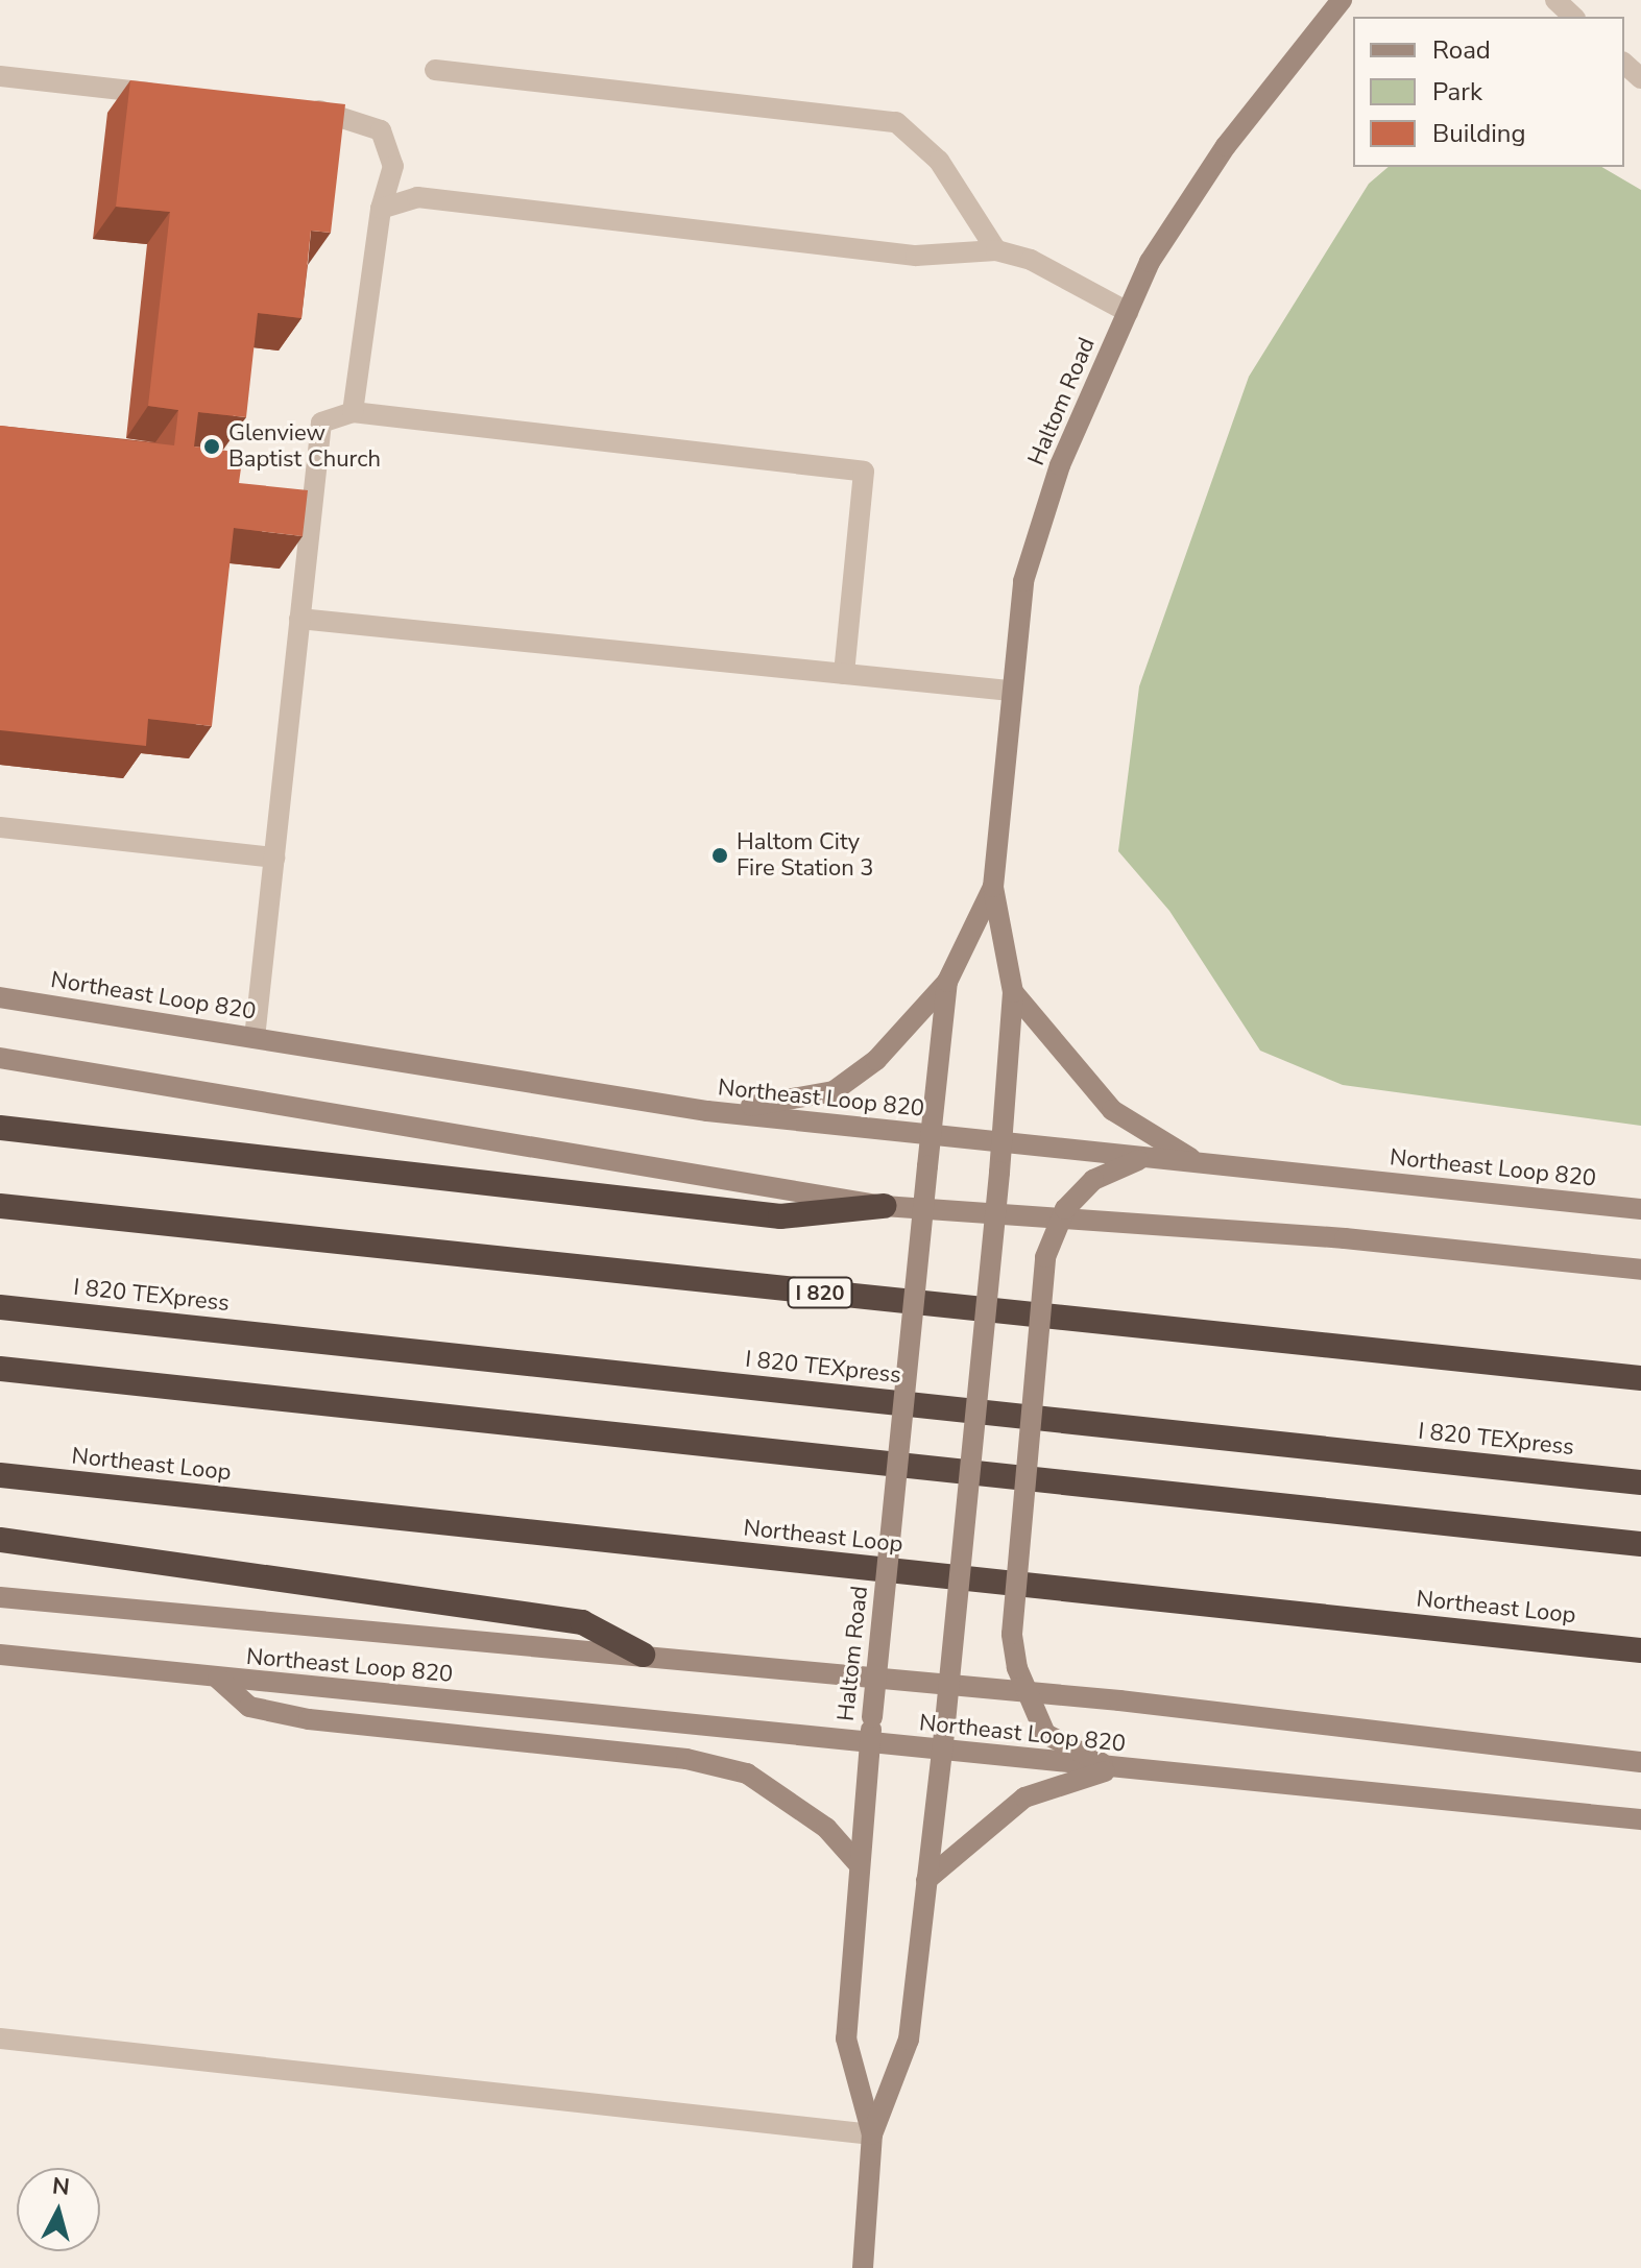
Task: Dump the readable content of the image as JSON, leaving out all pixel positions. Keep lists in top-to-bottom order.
{
  "streets": {
    "highway": ["I 820", "I 820 TEXpress", "Northeast Loop"],
    "main road": ["Haltom Road", "Northeast Loop 820"]
  },
  "crossings": [
    ["Haltom Road", "Northeast Loop 820"]
  ],
  "places": ["Glenview Baptist Church", "Haltom City Fire Station 3"],
  "legend": ["Road", "Park", "Building"],
  "north": "top"
}
